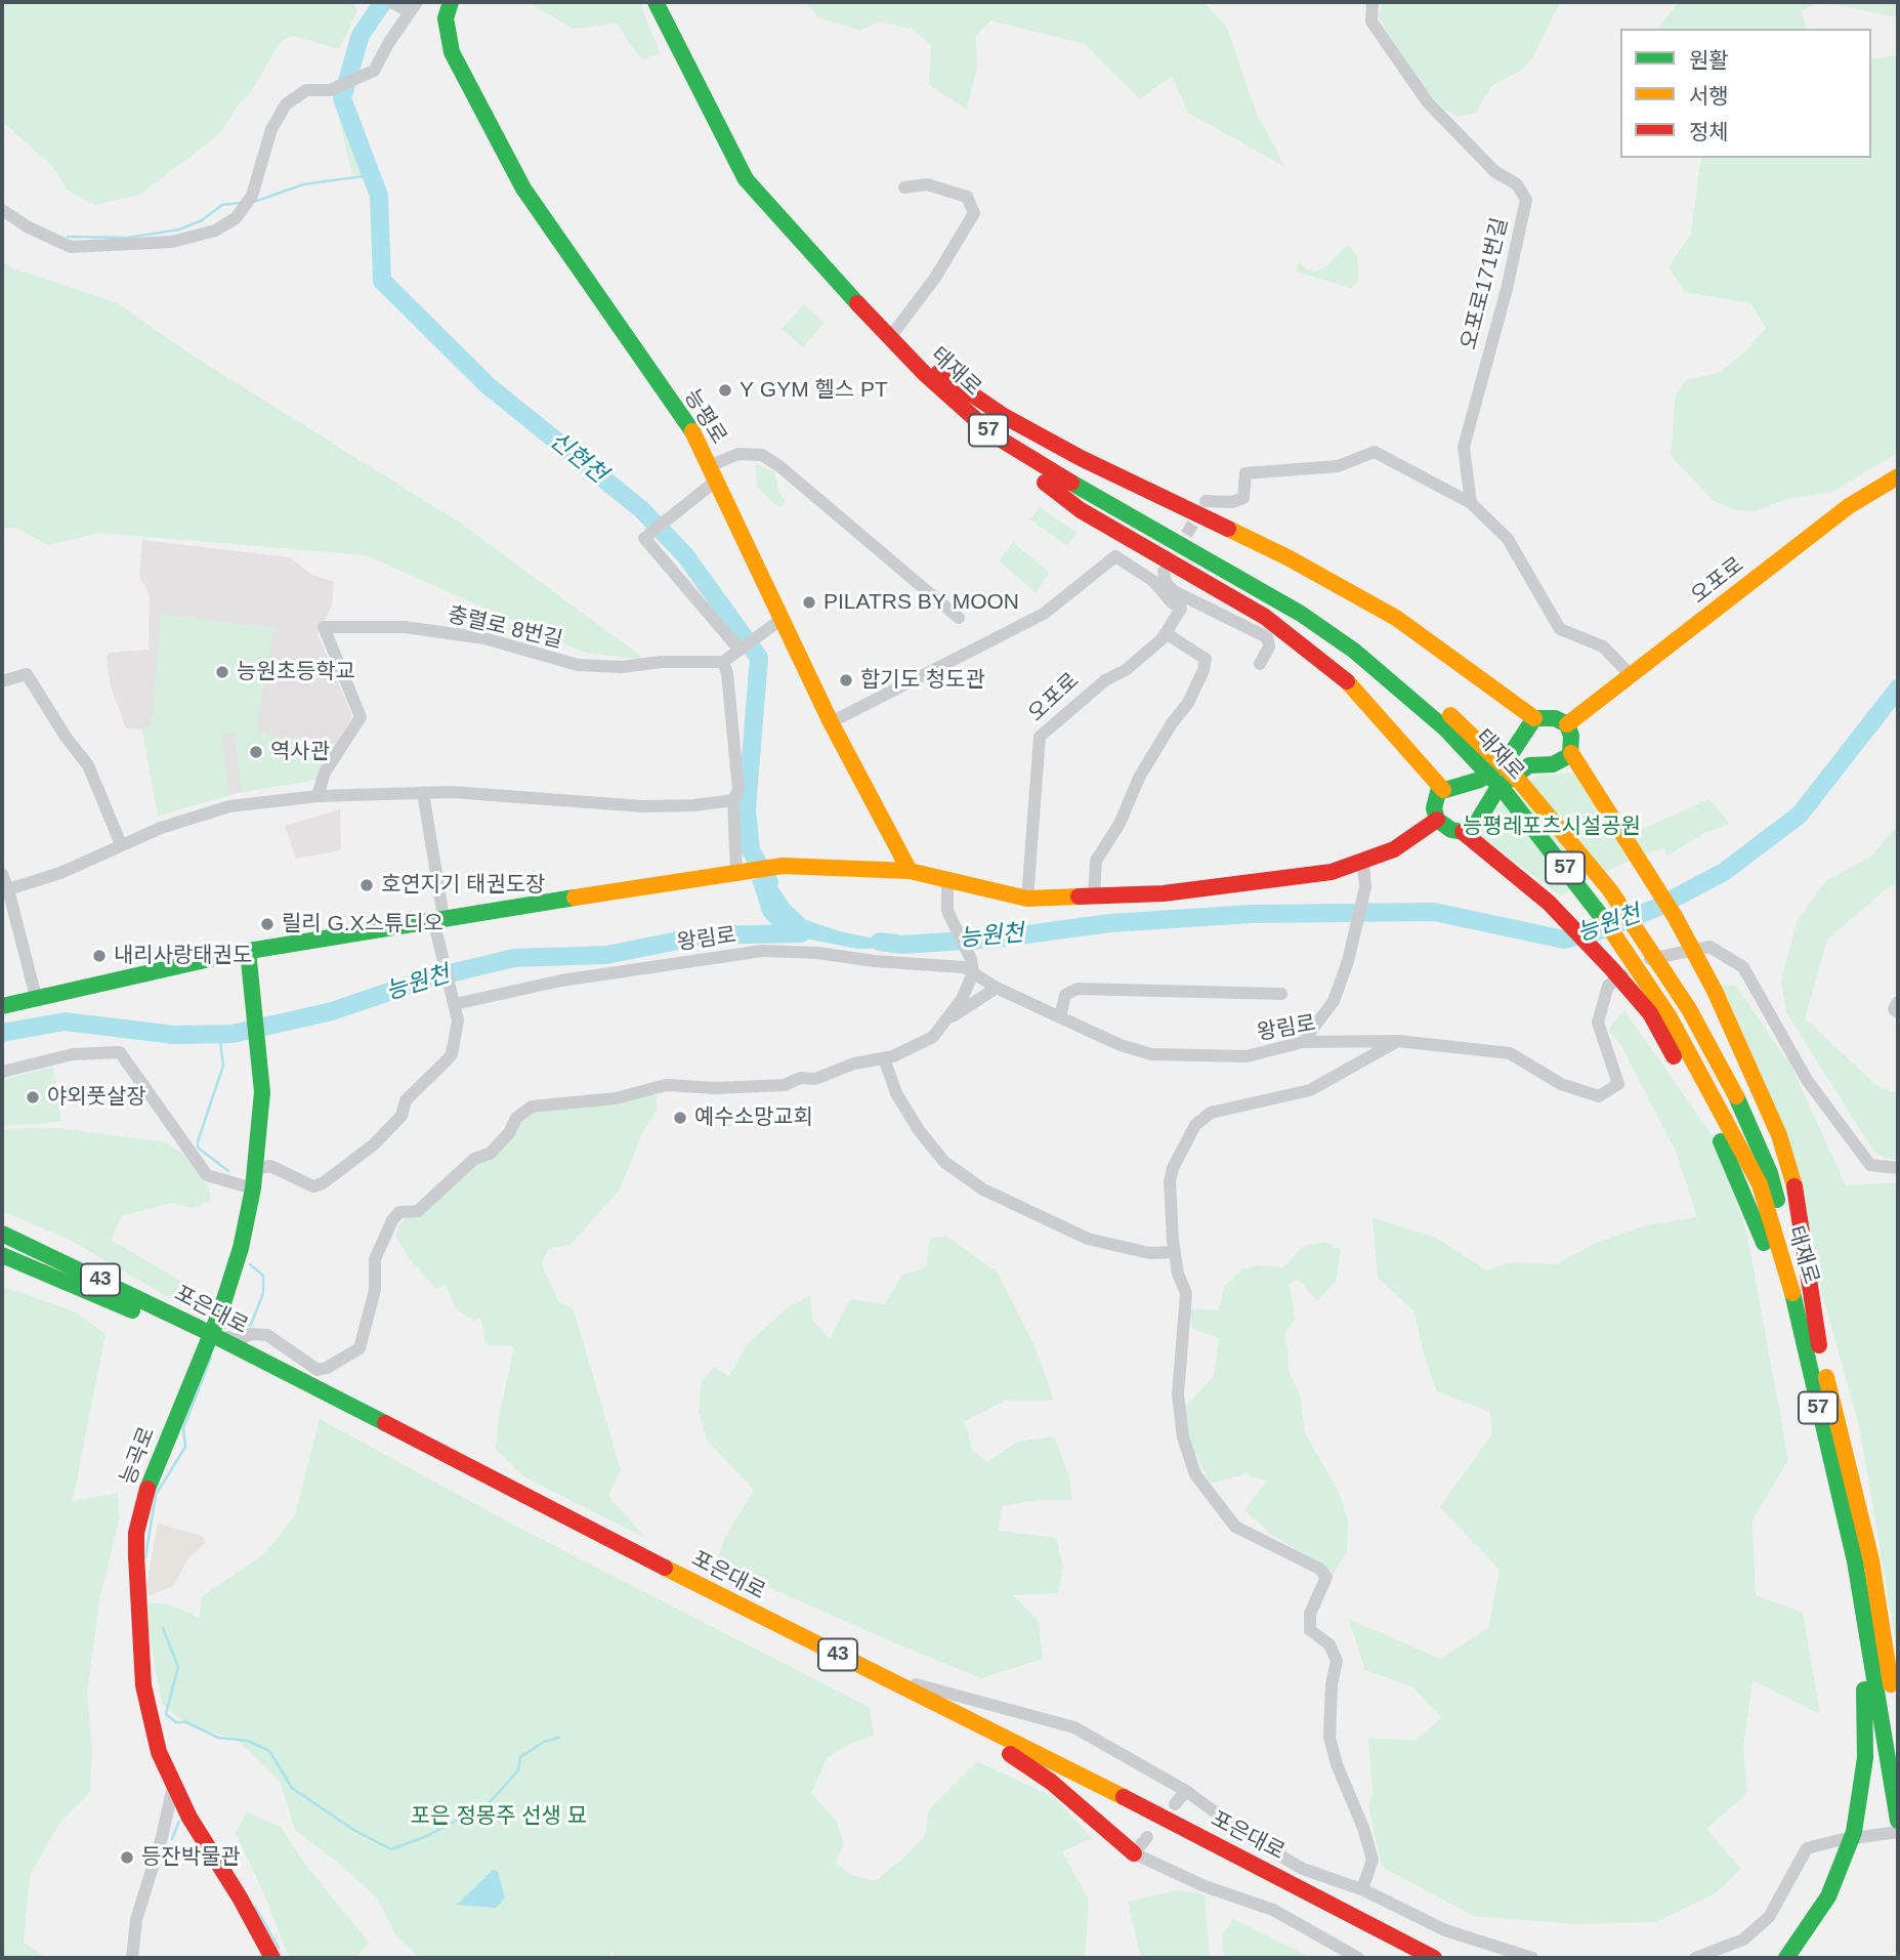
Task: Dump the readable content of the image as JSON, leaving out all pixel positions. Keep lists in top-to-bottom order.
{
  "streets": {
    "main road": [
      "태재로",
      "능평로",
      "57",
      "오포로",
      "43",
      "포은대로",
      "능곡로"
    ],
    "street": ["오포로171번길", "충렬로 8번길", "왕림로"]
  },
  "crossings": [
    ["43", "포은대로"],
    ["43", "능곡로"],
    ["포은대로", "능곡로"]
  ],
  "water": ["신현천", "능원천"],
  "parks": ["능평레포츠시설공원", "포은 정몽주 선생 묘"],
  "places": [
    "Y GYM 헬스 PT",
    "PILATRS BY MOON",
    "능원초등학교",
    "합기도 청도관",
    "역사관",
    "호연지기 태권도장",
    "릴리 G.X스튜디오",
    "내리사랑태권도",
    "야외풋살장",
    "예수소망교회",
    "등잔박물관"
  ],
  "legend": ["원활", "서행", "정체"]
}
